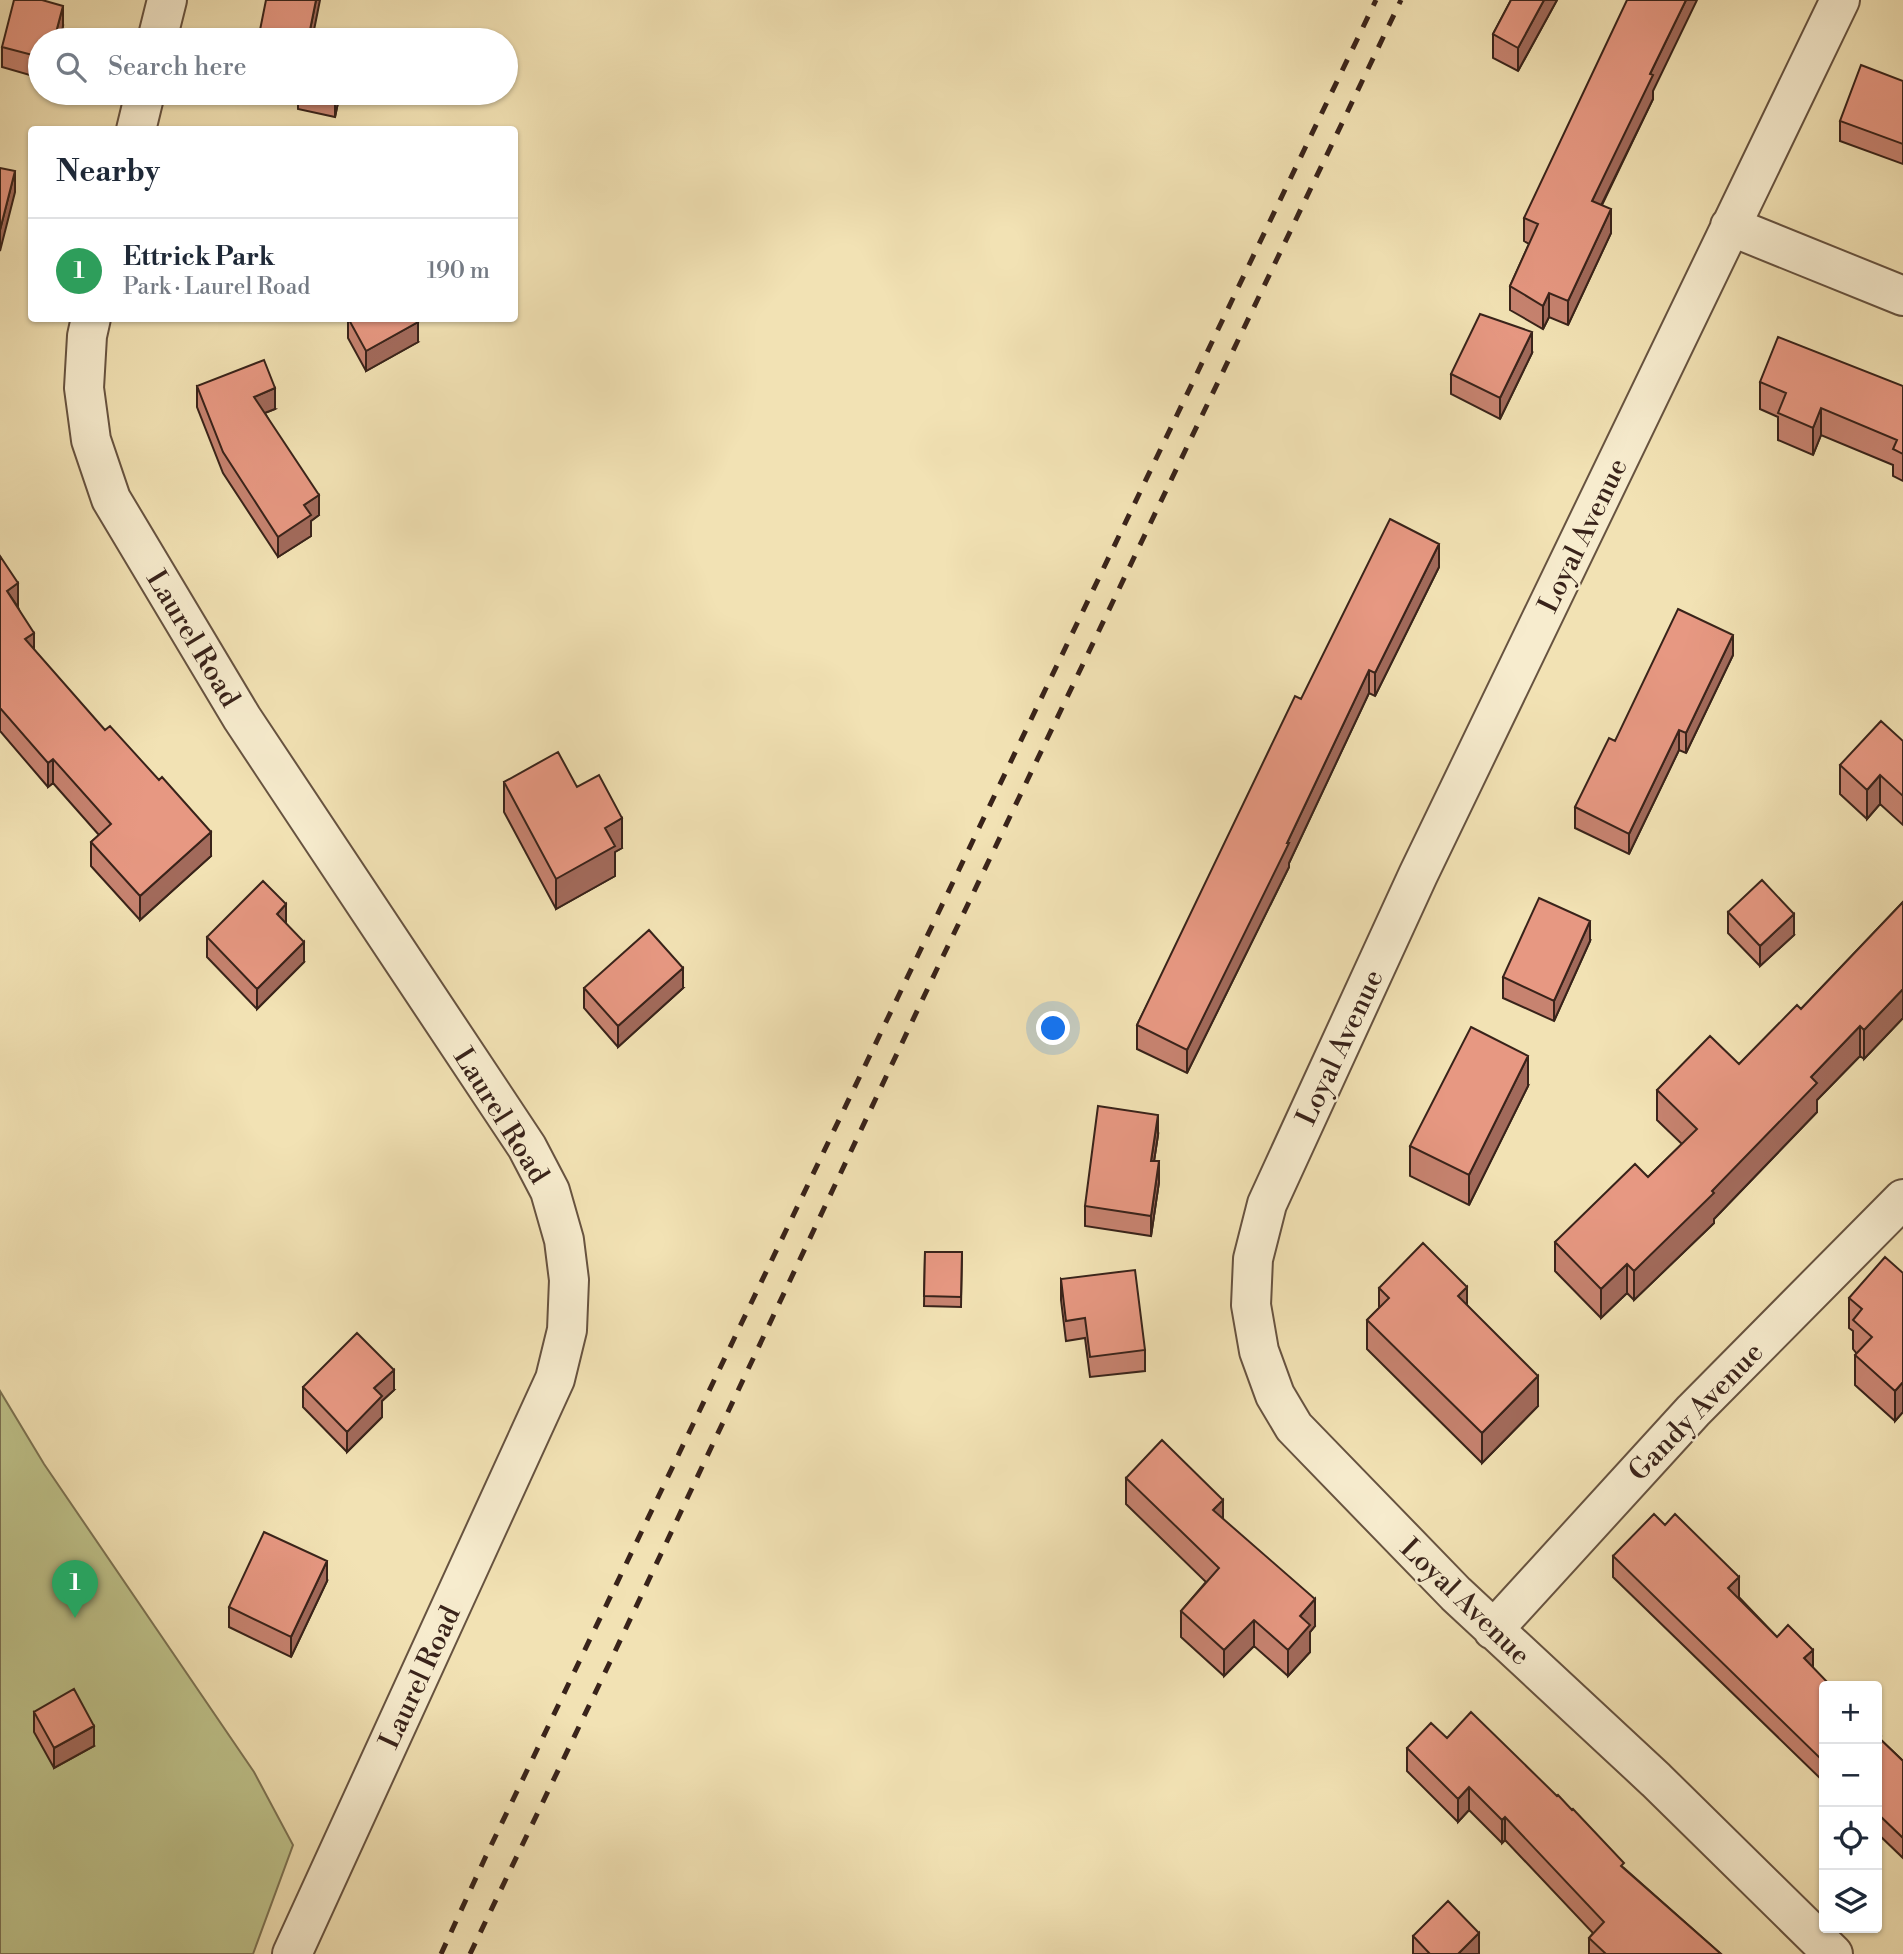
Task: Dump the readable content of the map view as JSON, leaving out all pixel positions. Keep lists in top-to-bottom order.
{
  "streets": {
    "street": ["Loyal Avenue", "Laurel Road", "Gandy Avenue"]
  },
  "crossings": [
    ["Loyal Avenue", "Gandy Avenue"]
  ],
  "page": {
    "search": "Search here",
    "heading": "Nearby",
    "list": [
      {
        "mark": "1",
        "name": "Ettrick Park",
        "note": "Park · Laurel Road",
        "value": "190 m"
      }
    ],
    "pins": "1",
    "map_buttons": ["+", "−"]
  }
}
